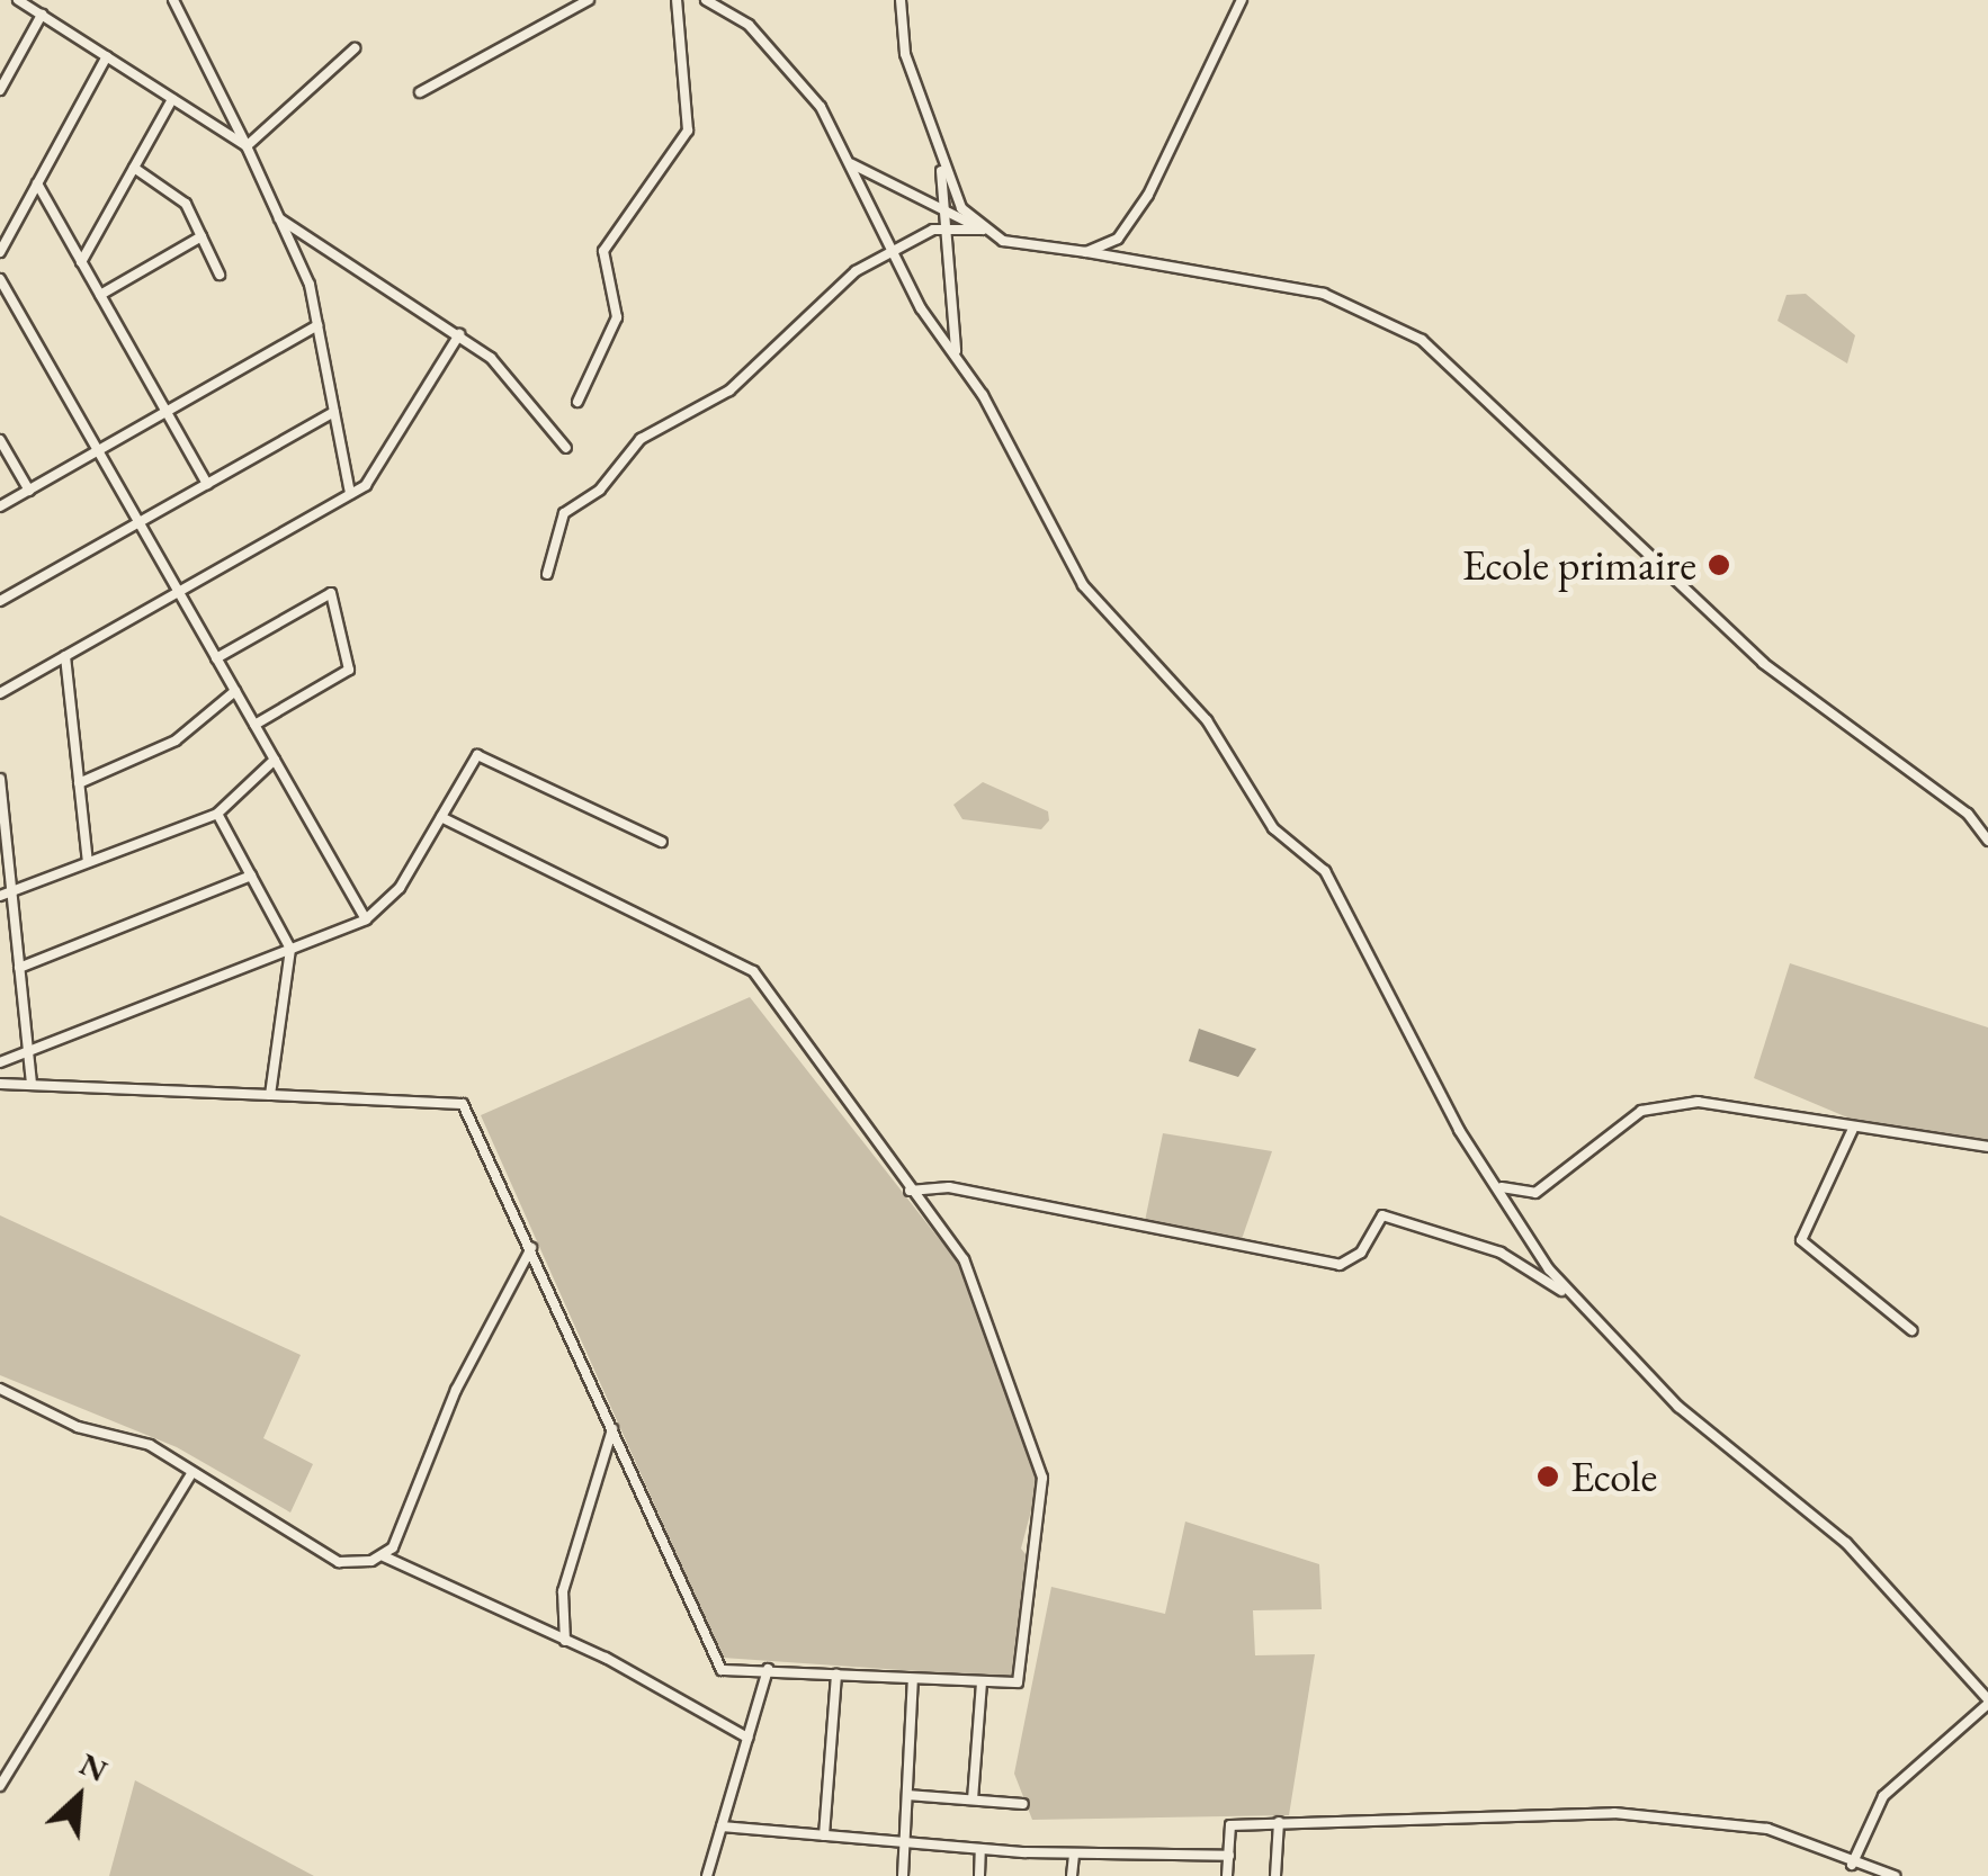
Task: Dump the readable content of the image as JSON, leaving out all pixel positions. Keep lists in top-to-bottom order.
{
  "places": ["Ecole primaire", "Ecole"],
  "north": "top right"
}
